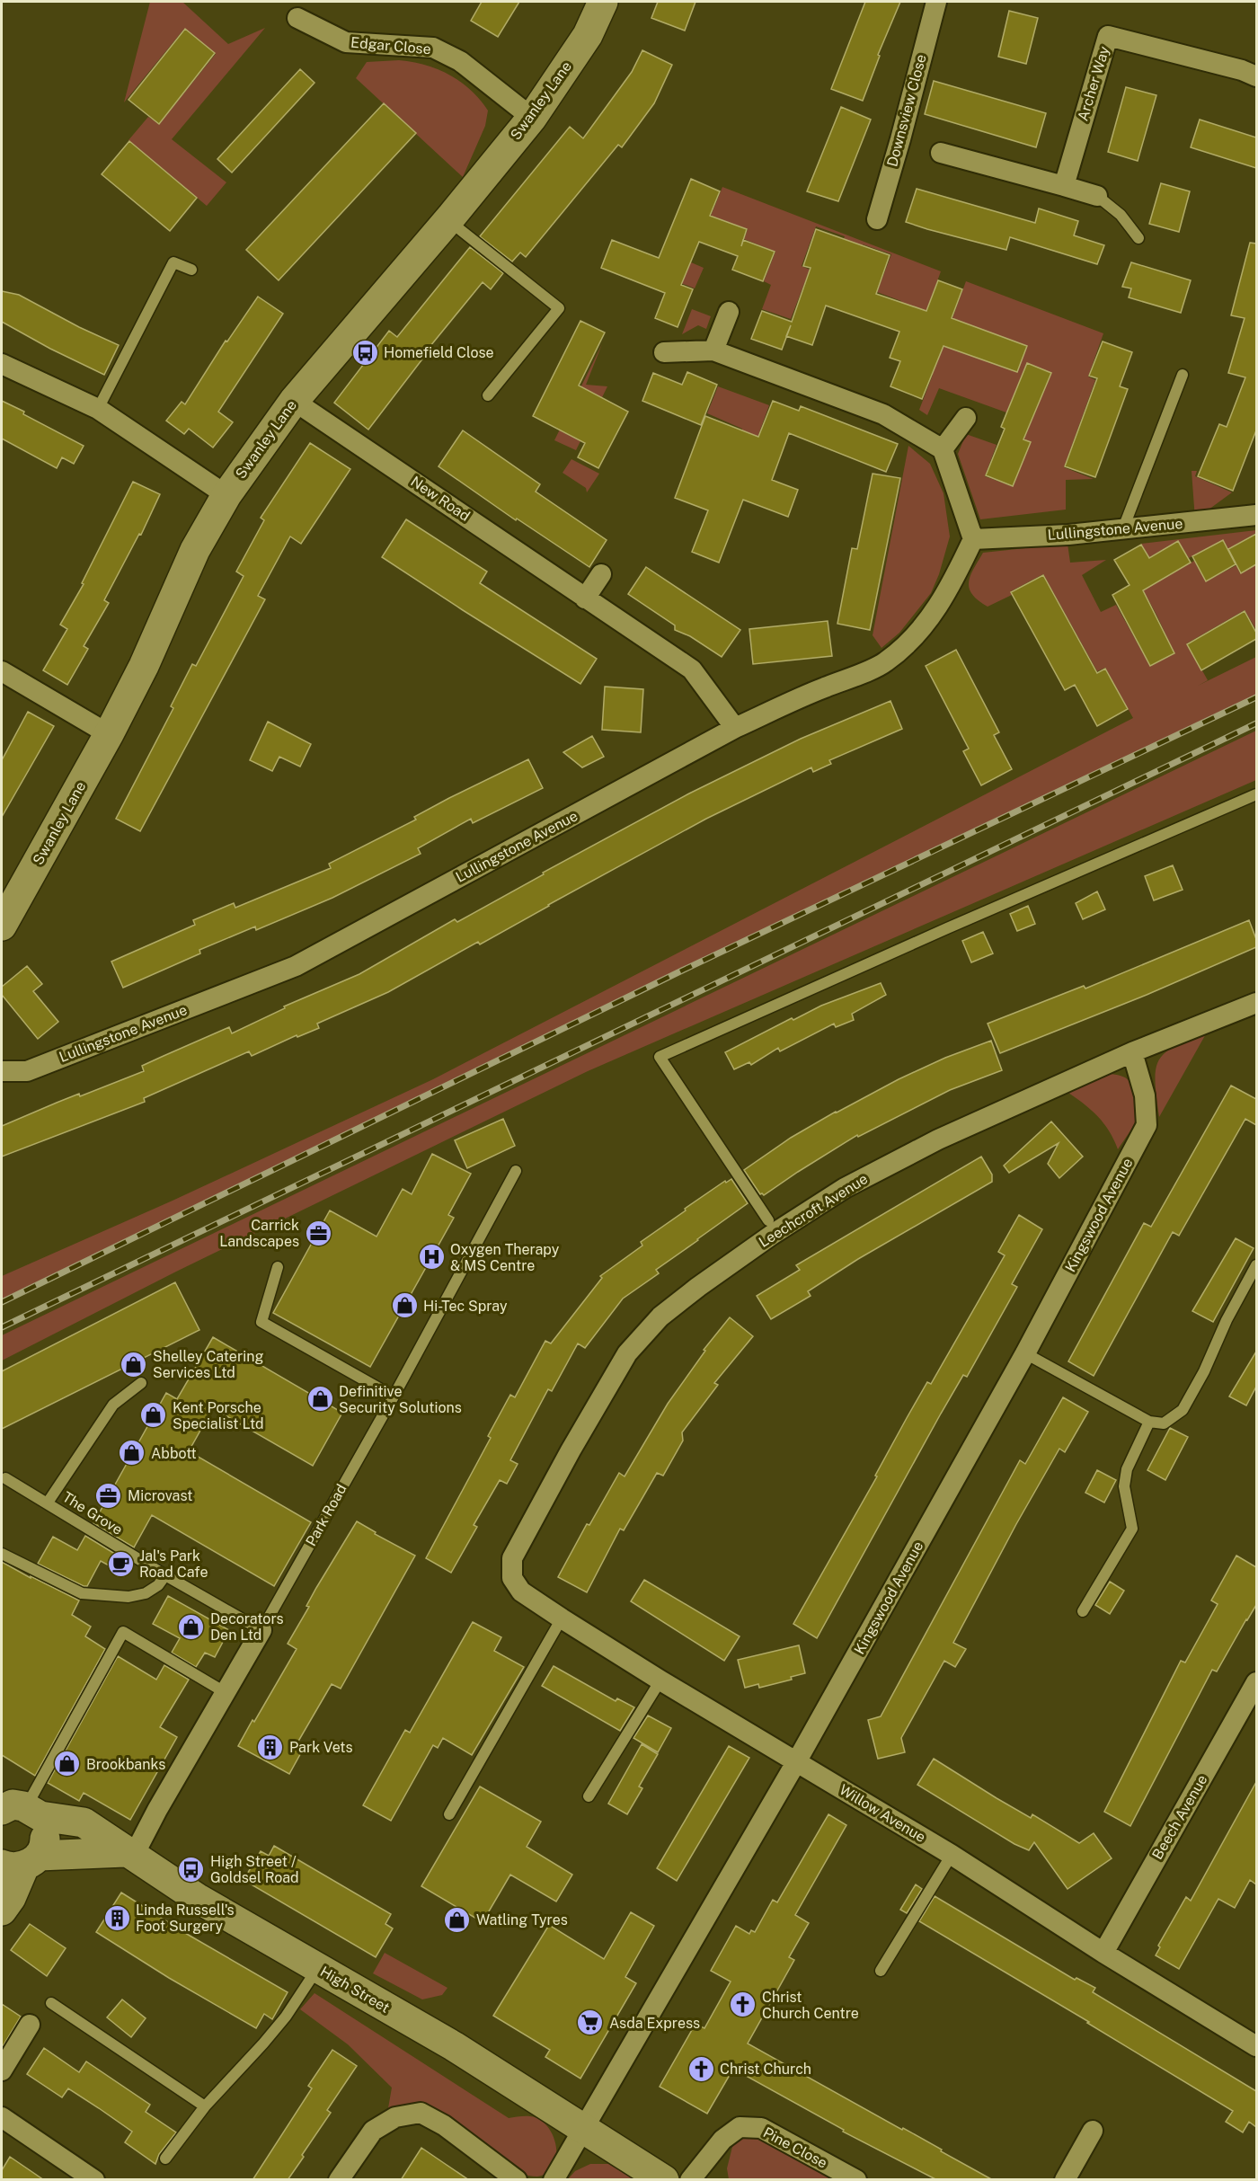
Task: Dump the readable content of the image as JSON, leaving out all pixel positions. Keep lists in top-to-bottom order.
{
  "streets": {
    "main road": ["Swanley Lane", "High Street"],
    "street": [
      "Edgar Close",
      "Archer Way",
      "Downsview Close",
      "New Road",
      "Lullingstone Avenue",
      "Leechcroft Avenue",
      "Kingswood Avenue",
      "Park Road",
      "Willow Avenue",
      "Beech Avenue",
      "Pine Close"
    ],
    "lane": ["The Grove"]
  },
  "crossings": [
    ["Edgar Close", "Swanley Lane"],
    ["Swanley Lane", "New Road"],
    ["New Road", "Lullingstone Avenue"],
    ["Leechcroft Avenue", "Kingswood Avenue"],
    ["Leechcroft Avenue", "Willow Avenue"],
    ["Kingswood Avenue", "Willow Avenue"],
    ["Kingswood Avenue", "High Street"],
    ["The Grove", "Park Road"],
    ["Park Road", "High Street"],
    ["Willow Avenue", "Beech Avenue"]
  ],
  "places": {
    "bus stop": ["Homefield Close", "High Street / Goldsel Road"],
    "office": ["Carrick Landscapes", "Microvast"],
    "hospital": ["Oxygen Therapy & MS Centre"],
    "shop": [
      "Hi-Tec Spray",
      "Shelley Catering Services Ltd",
      "Definitive Security Solutions",
      "Kent Porsche Specialist Ltd",
      "Abbott",
      "Decorators Den Ltd",
      "Brookbanks",
      "Watling Tyres"
    ],
    "cafe": ["Jal's Park Road Cafe"],
    "building": ["Park Vets", "Linda Russell's Foot Surgery"],
    "church": ["Christ Church Centre", "Christ Church"],
    "supermarket": ["Asda Express"]
  }
}
